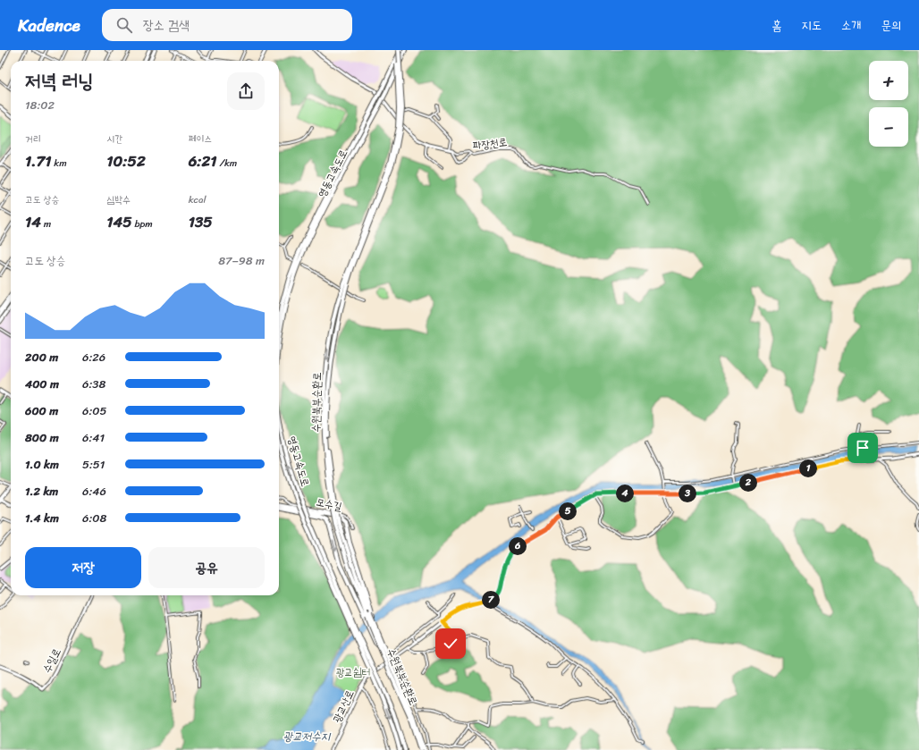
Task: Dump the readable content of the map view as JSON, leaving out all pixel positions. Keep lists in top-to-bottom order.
{
  "streets": {
    "highway": ["영동고속도로", "수원북부순환로"],
    "street": [
      "파장천로",
      "모수길",
      "수일로",
      "광교산로"
    ]
  },
  "crossings": [
    ["영동고속도로", "수원북부순환로"]
  ],
  "water": ["광교저수지"],
  "parks": ["광교쉼터"],
  "page": {
    "header": "Kadence",
    "search": "장소 검색",
    "nav": [
      "홈",
      "지도",
      "소개",
      "문의"
    ],
    "map_buttons": ["+", "−"],
    "heading": ["저녁 러닝", "18:02"],
    "stats": [
      ["거리", "1.71 km"],
      ["시간", "10:52"],
      ["페이스", "6:21 /km"],
      ["고도 상승", "14 m"],
      ["심박수", "145 bpm"],
      ["kcal", "135"]
    ],
    "chart": ["고도 상승", "87–98 m"],
    "list": [
      {
        "name": "200 m",
        "note": "6:26"
      },
      {
        "name": "400 m",
        "note": "6:38"
      },
      {
        "name": "600 m",
        "note": "6:05"
      },
      {
        "name": "800 m",
        "note": "6:41"
      },
      {
        "name": "1.0 km",
        "note": "5:51"
      },
      {
        "name": "1.2 km",
        "note": "6:46"
      },
      {
        "name": "1.4 km",
        "note": "6:08"
      }
    ],
    "pins": [
      "1",
      "2",
      "3",
      "4",
      "5",
      "6",
      "7"
    ],
    "buttons": ["저장", "공유"]
  }
}
